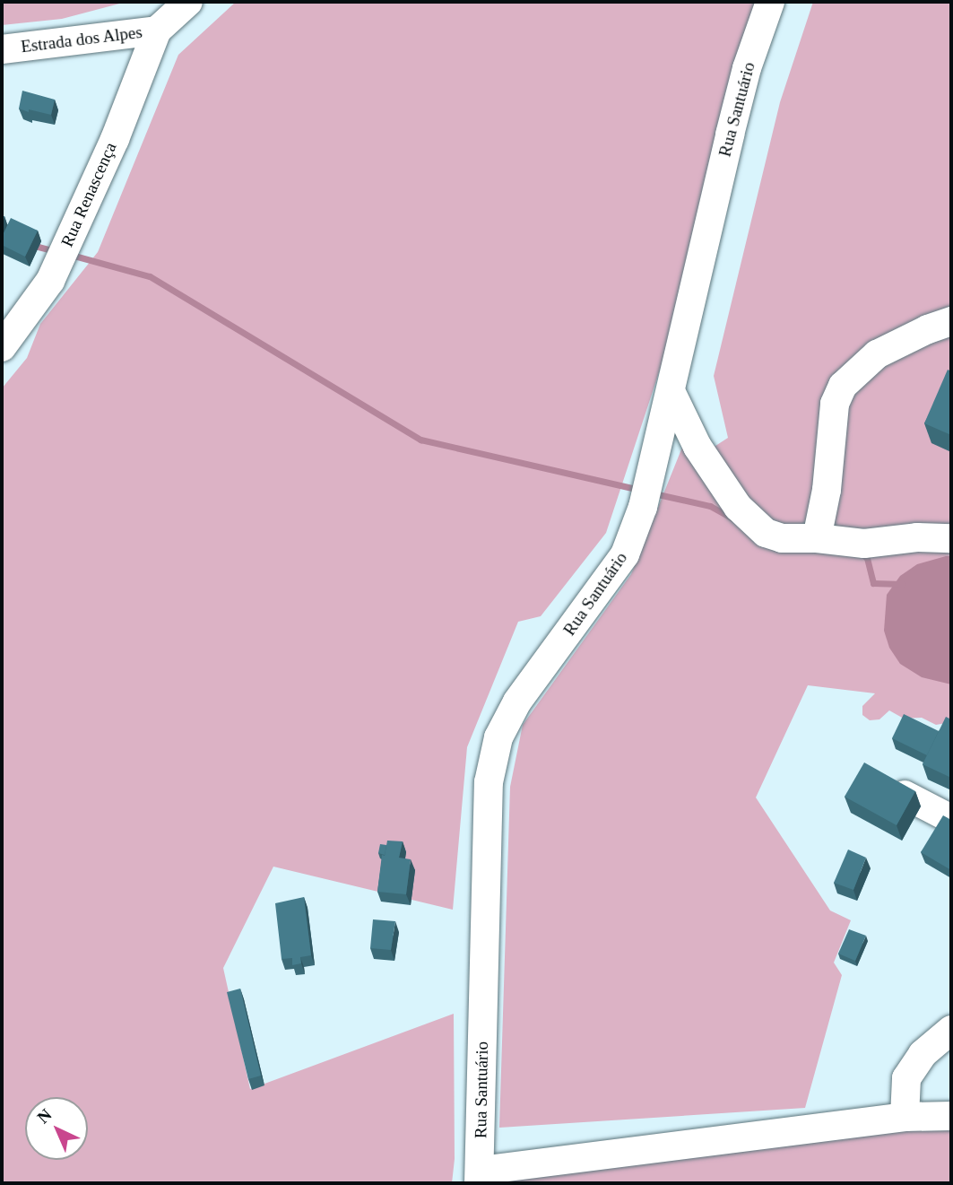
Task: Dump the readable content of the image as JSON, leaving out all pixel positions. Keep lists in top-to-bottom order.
{
  "streets": {
    "street": ["Estrada dos Alpes", "Rua Santuário", "Rua Renascença"]
  },
  "crossings": [
    ["Estrada dos Alpes", "Rua Renascença"]
  ],
  "north": "top left"
}
